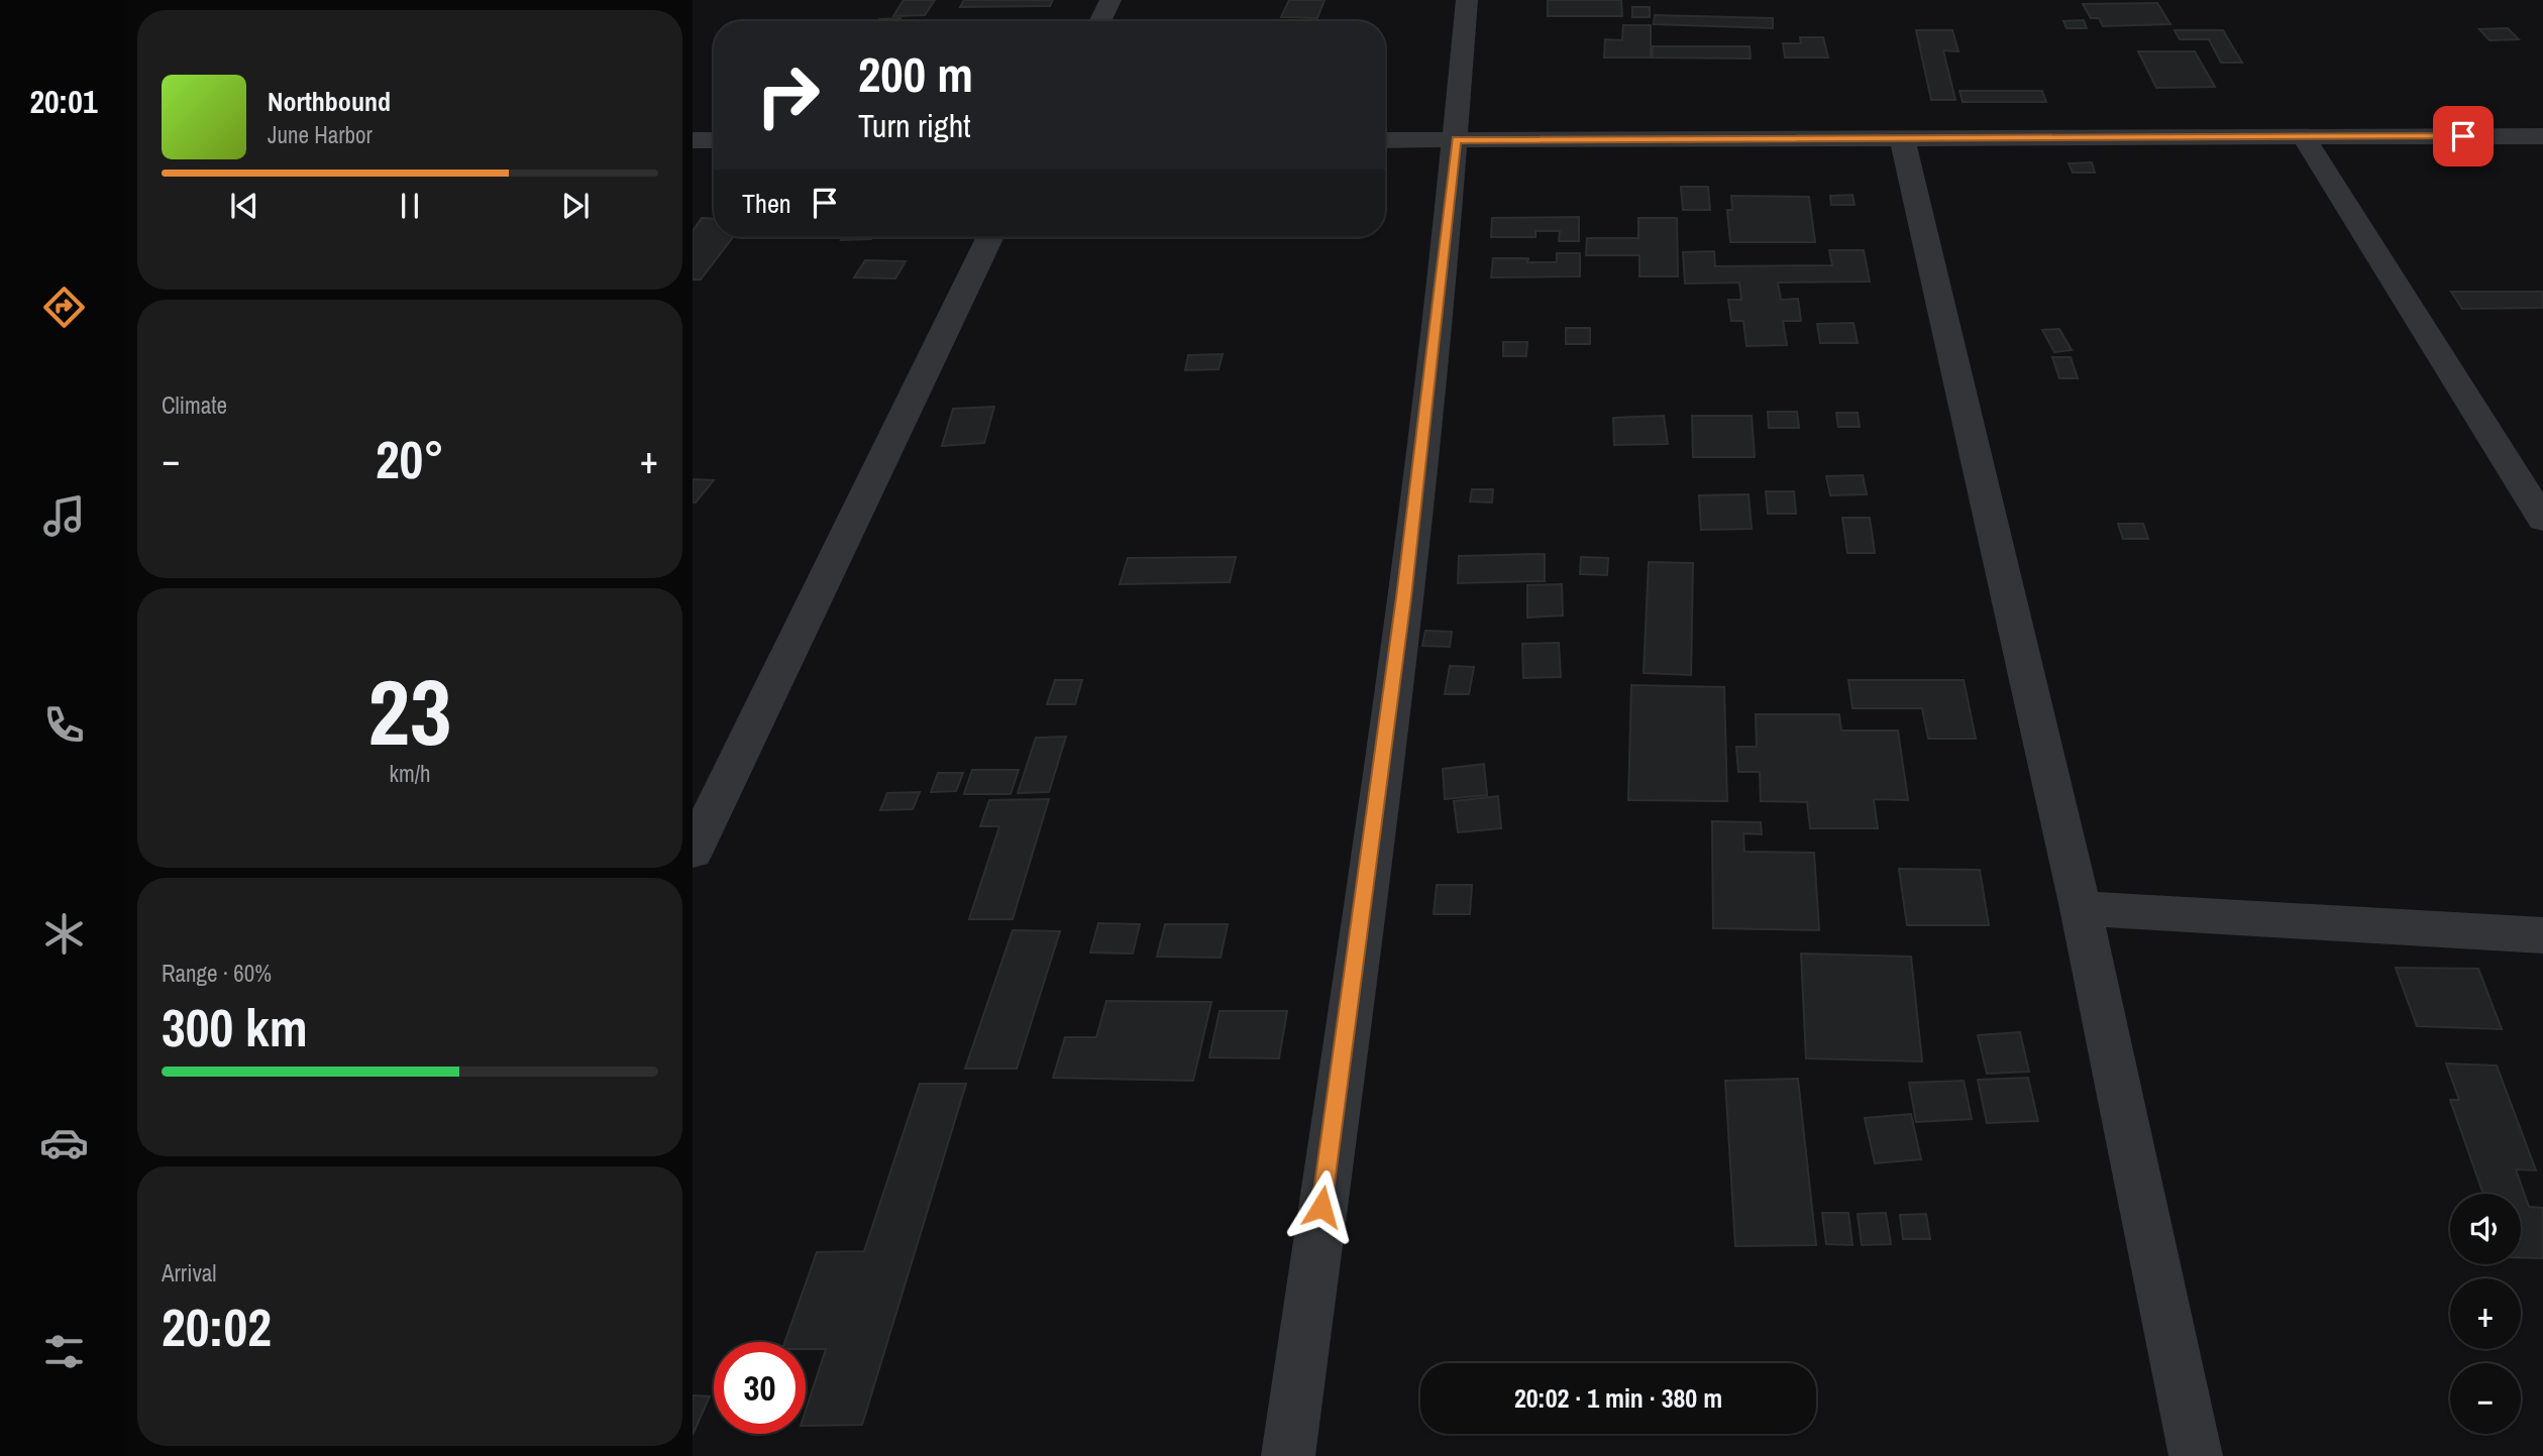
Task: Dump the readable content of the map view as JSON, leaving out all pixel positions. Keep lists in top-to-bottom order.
{
  "page": {
    "tabs": "20:01",
    "turn": ["200 m", "Turn right"],
    "song": ["Northbound", "June Harbor"],
    "then": "Then",
    "tile": [
      "Climate",
      ["23", "km/h"],
      ["Range · 60%", "300 km"],
      ["Arrival", "20:02"]
    ],
    "heat": ["−", "20°", "+"],
    "map_buttons": ["+", "−"],
    "limit": "30",
    "trip": "20:02 · 1 min · 380 m"
  }
}
